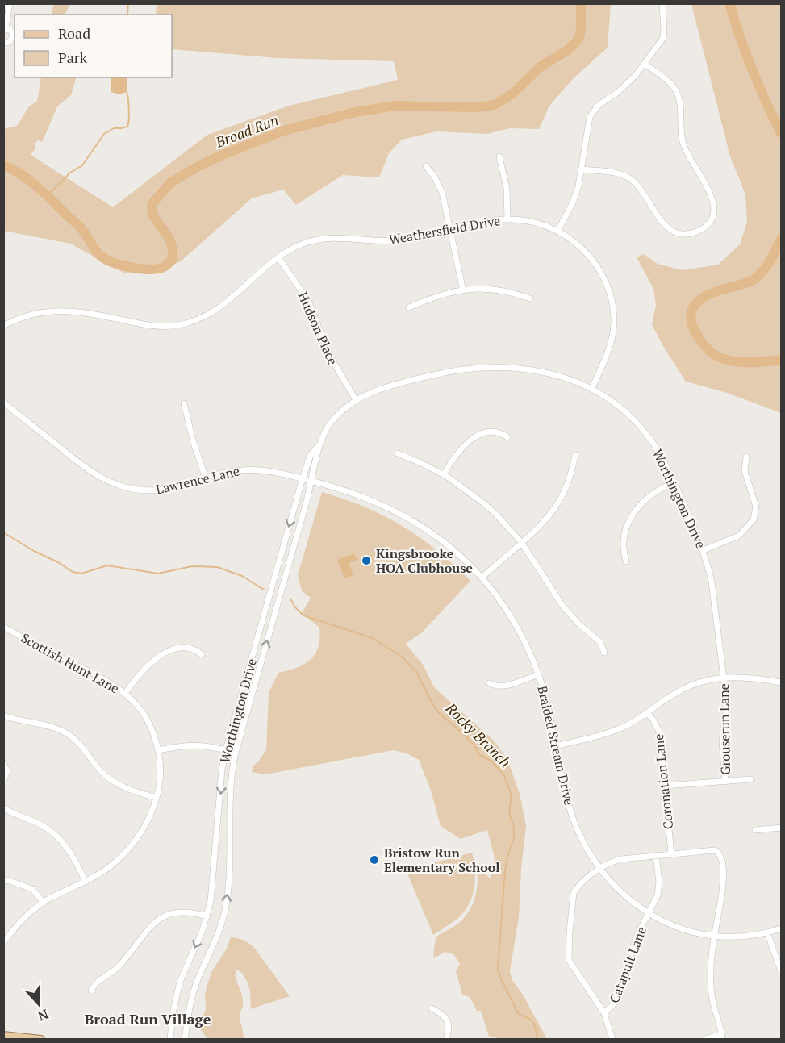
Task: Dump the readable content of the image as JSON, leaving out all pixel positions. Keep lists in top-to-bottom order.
{
  "streets": {
    "street": [
      "Weathersfield Drive",
      "Hudson Place",
      "Lawrence Lane",
      "Worthington Drive",
      "Scottish Hunt Lane",
      "Grouserun Lane",
      "Braided Stream Drive",
      "Coronation Lane",
      "Catapult Lane"
    ]
  },
  "crossings": [
    ["Weathersfield Drive", "Hudson Place"],
    ["Weathersfield Drive", "Worthington Drive"],
    ["Hudson Place", "Worthington Drive"],
    ["Lawrence Lane", "Worthington Drive"],
    ["Lawrence Lane", "Braided Stream Drive"],
    ["Worthington Drive", "Grouserun Lane"],
    ["Worthington Drive", "Braided Stream Drive"],
    ["Grouserun Lane", "Coronation Lane"],
    ["Braided Stream Drive", "Catapult Lane"]
  ],
  "districts": ["Broad Run Village"],
  "water": ["Broad Run", "Rocky Branch"],
  "places": ["Kingsbrooke HOA Clubhouse", "Bristow Run Elementary School"],
  "legend": ["Road", "Park"],
  "north": "bottom"
}
